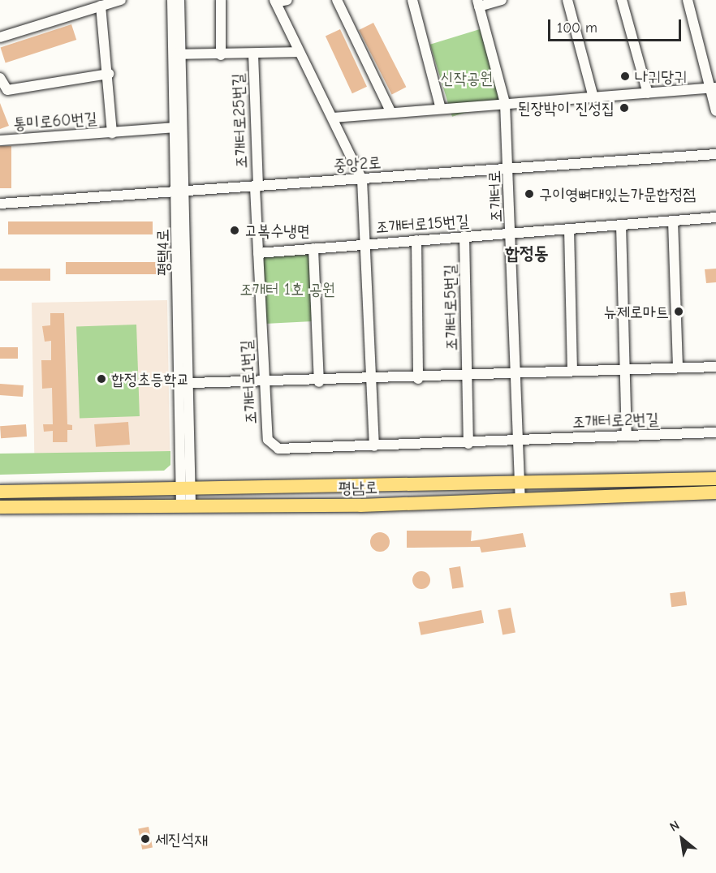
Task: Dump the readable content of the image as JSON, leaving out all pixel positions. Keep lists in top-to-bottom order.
{
  "streets": {
    "main road": ["평남로"],
    "street": [
      "통미로60번길",
      "조개터로25번길",
      "중앙2로",
      "조개터로",
      "조개터로15번길",
      "평택4로",
      "조개터로5번길",
      "조개터로1번길",
      "조개터로2번길"
    ]
  },
  "crossings": [
    ["통미로60번길", "평택4로"],
    ["조개터로25번길", "중앙2로"],
    ["조개터로25번길", "평택4로"],
    ["조개터로25번길", "조개터로1번길"],
    ["중앙2로", "조개터로"],
    ["중앙2로", "조개터로15번길"],
    ["중앙2로", "평택4로"],
    ["중앙2로", "조개터로1번길"],
    ["조개터로", "조개터로15번길"],
    ["조개터로", "조개터로1번길"],
    ["조개터로", "조개터로2번길"],
    ["조개터로", "평남로"],
    ["조개터로15번길", "조개터로5번길"],
    ["조개터로15번길", "조개터로1번길"],
    ["평택4로", "평남로"],
    ["조개터로5번길", "조개터로1번길"],
    ["조개터로1번길", "조개터로2번길"]
  ],
  "districts": ["합정동"],
  "parks": ["신작공원", "조개터 1호 공원"],
  "places": [
    "나귀당귀",
    "된장박이 진성집",
    "구이영뼈대있는가문합정점",
    "고복수냉면",
    "뉴제로마트",
    "합정초등학교",
    "세진석재"
  ],
  "scale_bar": "100 m",
  "north": "top left"
}
